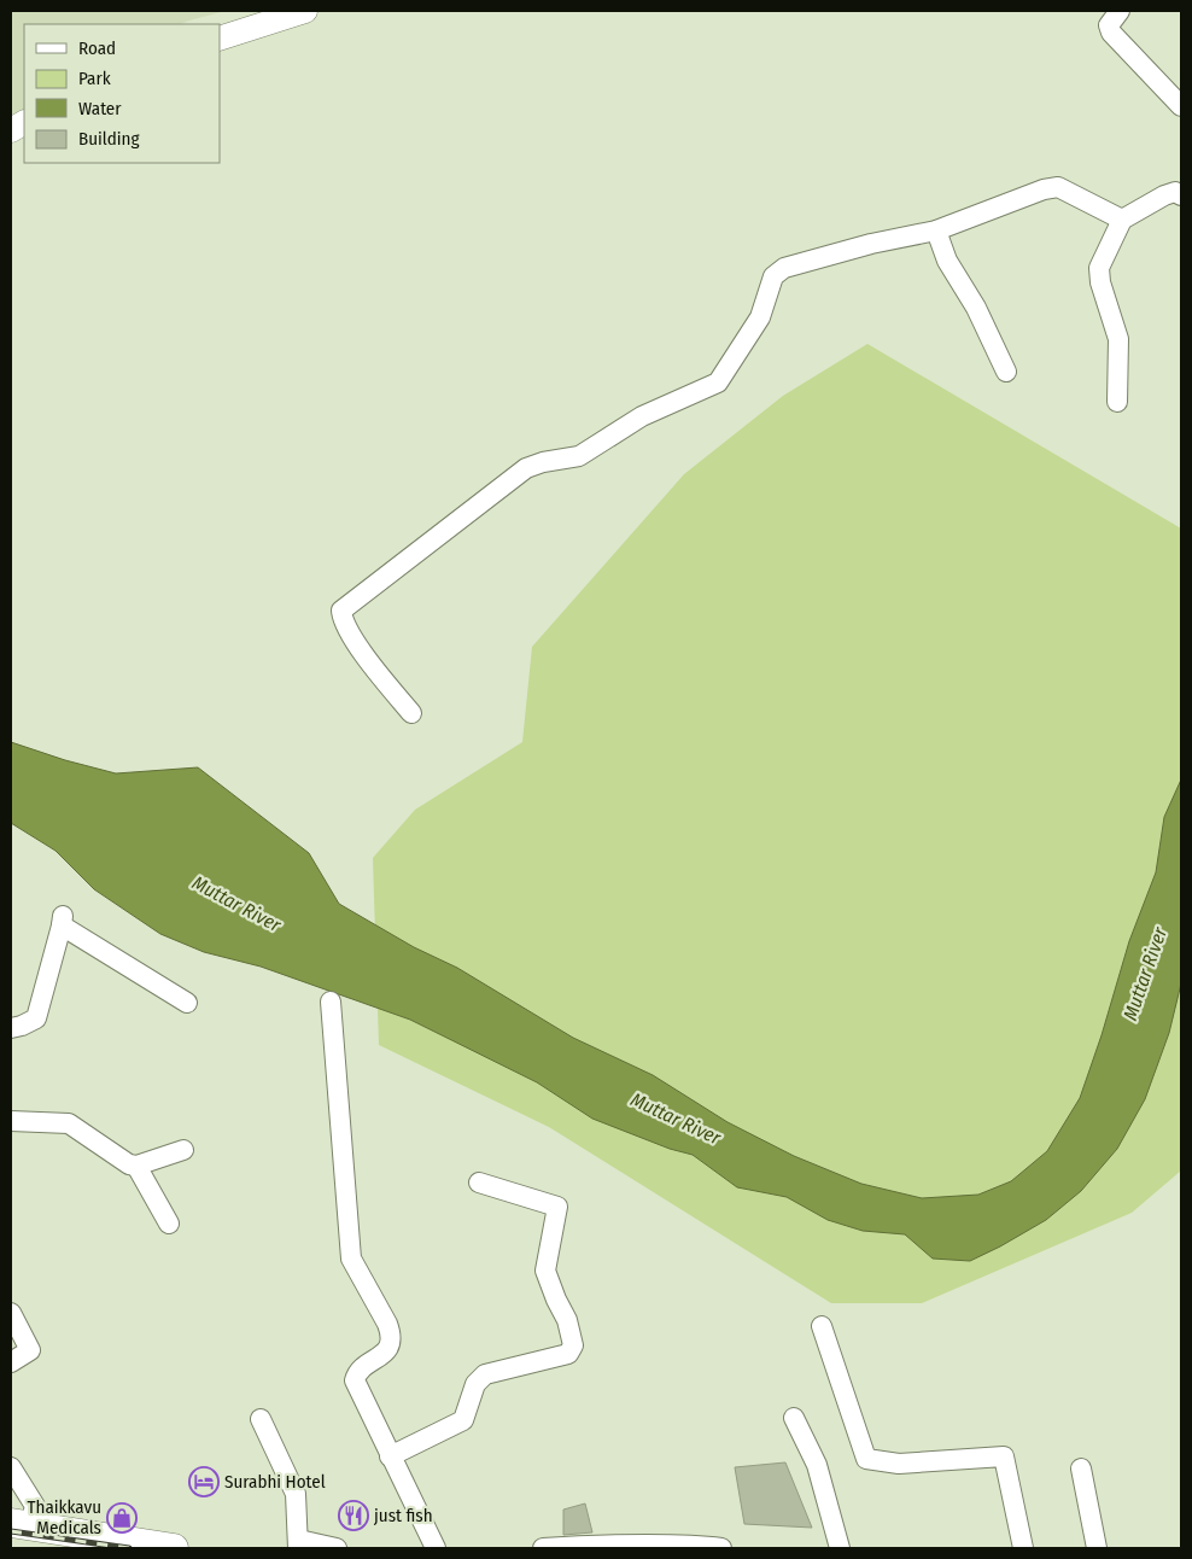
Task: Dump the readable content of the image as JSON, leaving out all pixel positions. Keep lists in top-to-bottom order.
{
  "water": ["Muttar River"],
  "places": {
    "hotel": ["Surabhi Hotel"],
    "restaurant": ["just fish"],
    "shop": ["Thaikkavu Medicals"]
  },
  "legend": [
    "Road",
    "Park",
    "Water",
    "Building"
  ]
}
